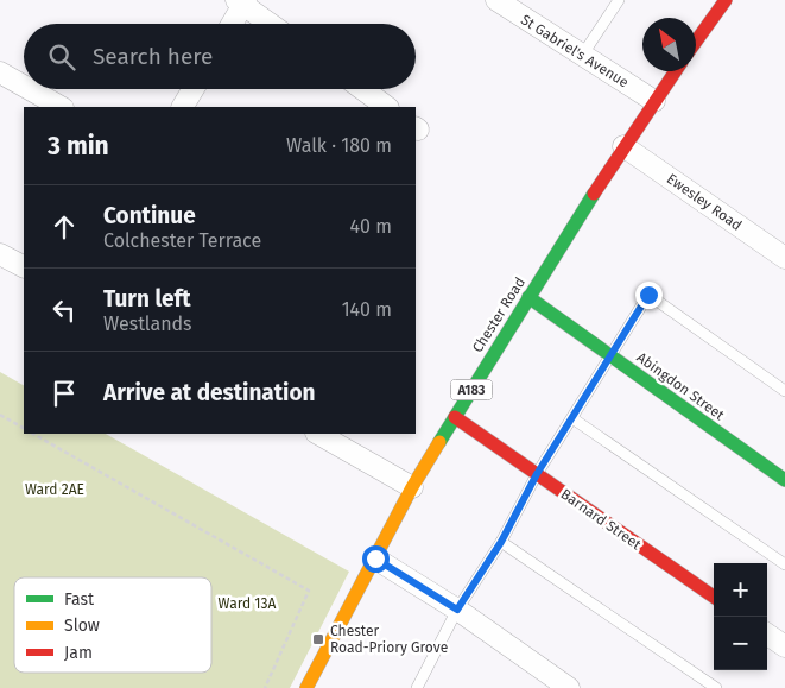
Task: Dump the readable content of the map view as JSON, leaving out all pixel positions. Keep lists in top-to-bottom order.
{
  "streets": {
    "main road": [
      "Chester Road",
      "Abingdon Street",
      "A183",
      "Barnard Street"
    ],
    "street": ["St Gabriel's Avenue", "Ewesley Road"]
  },
  "crossings": [
    ["St Gabriel's Avenue", "Chester Road"],
    ["Ewesley Road", "Chester Road"],
    ["Chester Road", "Abingdon Street"],
    ["Chester Road", "Barnard Street"]
  ],
  "parks": ["Ward 2AE", "Ward 13A"],
  "places": {
    "transit": ["Chester Road-Priory Grove"]
  },
  "legend": ["Fast", "Slow", "Jam"],
  "north": "top left",
  "page": {
    "search": "Search here",
    "heading": ["3 min", "Walk · 180 m"],
    "list": [
      ["Continue", "Colchester Terrace", "40 m"],
      ["Turn left", "Westlands", "140 m"],
      "Arrive at destination"
    ],
    "map_buttons": ["+", "−"]
  }
}
